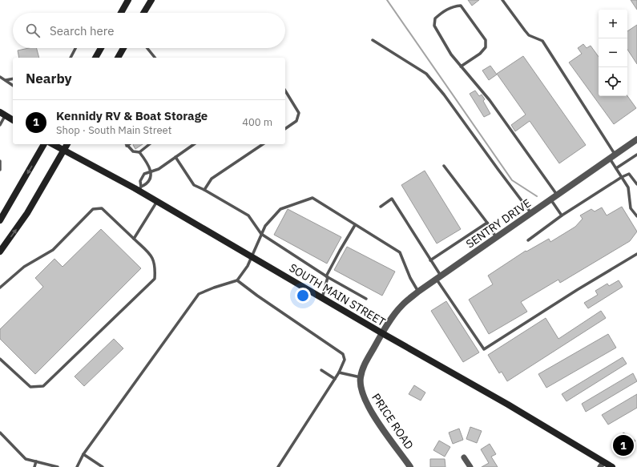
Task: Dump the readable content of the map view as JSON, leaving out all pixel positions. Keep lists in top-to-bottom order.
{
  "streets": {
    "main road": ["SOUTH MAIN STREET"],
    "street": ["SENTRY DRIVE", "PRICE ROAD"]
  },
  "crossings": [
    ["SENTRY DRIVE", "SOUTH MAIN STREET"],
    ["SENTRY DRIVE", "PRICE ROAD"],
    ["SOUTH MAIN STREET", "PRICE ROAD"]
  ],
  "page": {
    "map_buttons": ["+", "−"],
    "search": "Search here",
    "heading": "Nearby",
    "list": [
      {
        "mark": "1",
        "name": "Kennidy RV & Boat Storage",
        "note": "Shop · South Main Street",
        "value": "400 m"
      }
    ],
    "pins": "1"
  }
}
